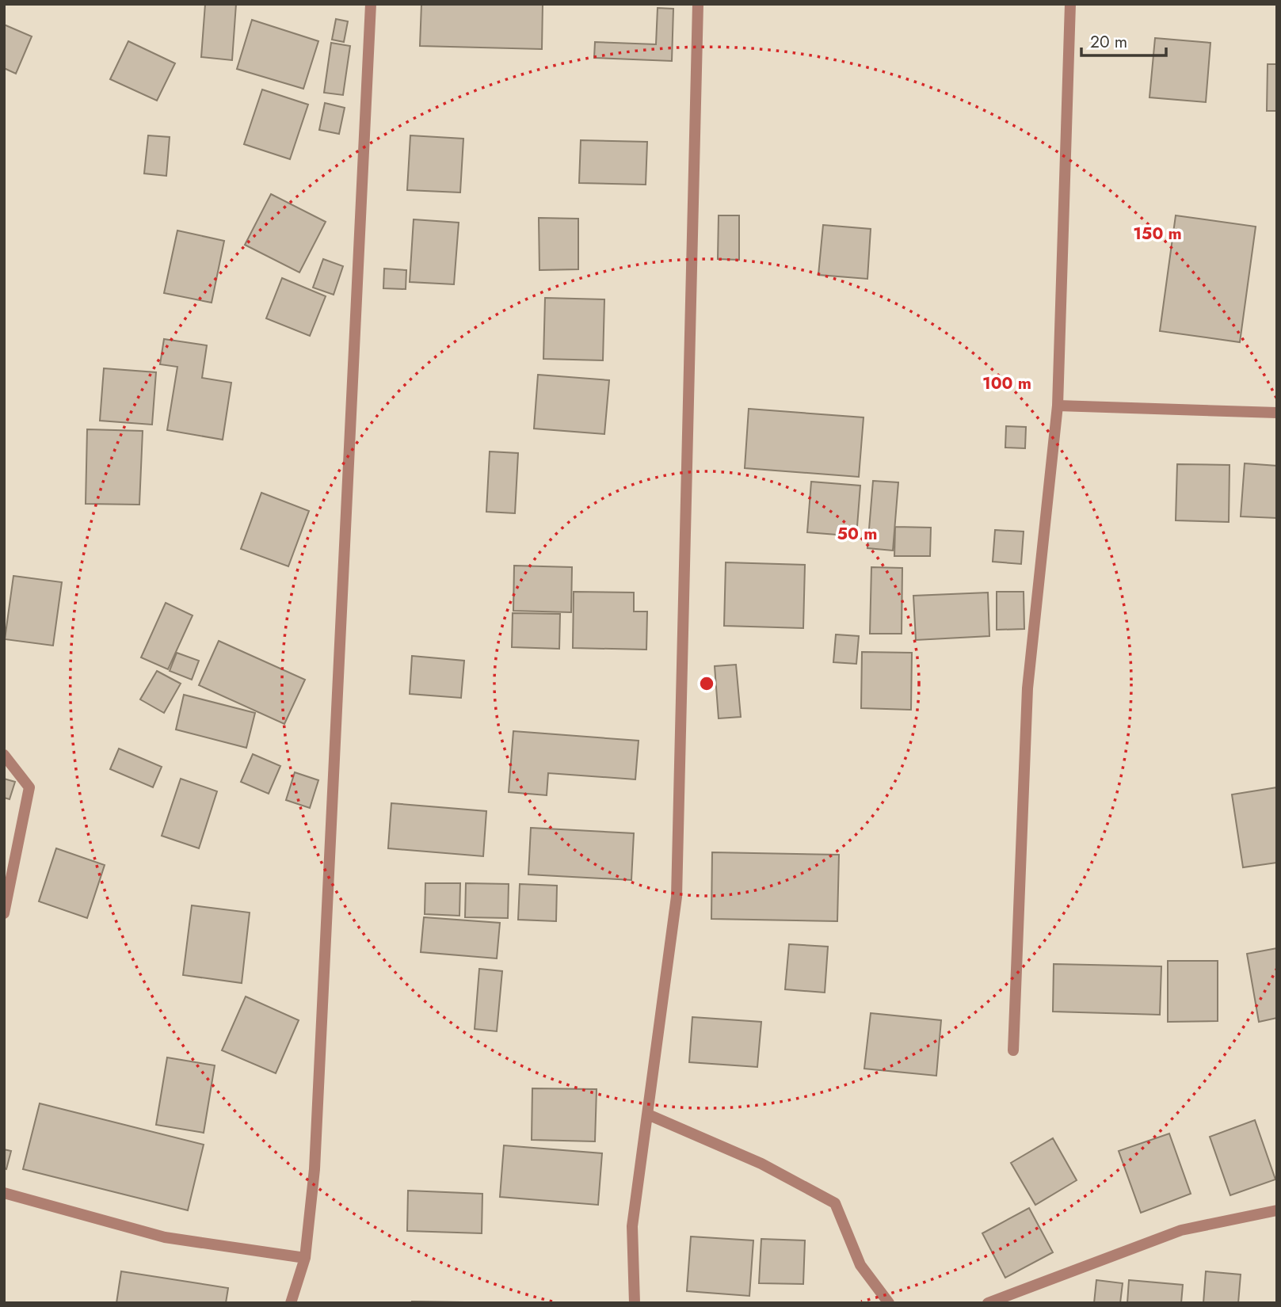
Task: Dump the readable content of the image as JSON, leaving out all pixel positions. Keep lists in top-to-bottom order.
{
  "scale_bar": "20 m",
  "rings": ["150 m", "100 m", "50 m"]
}
